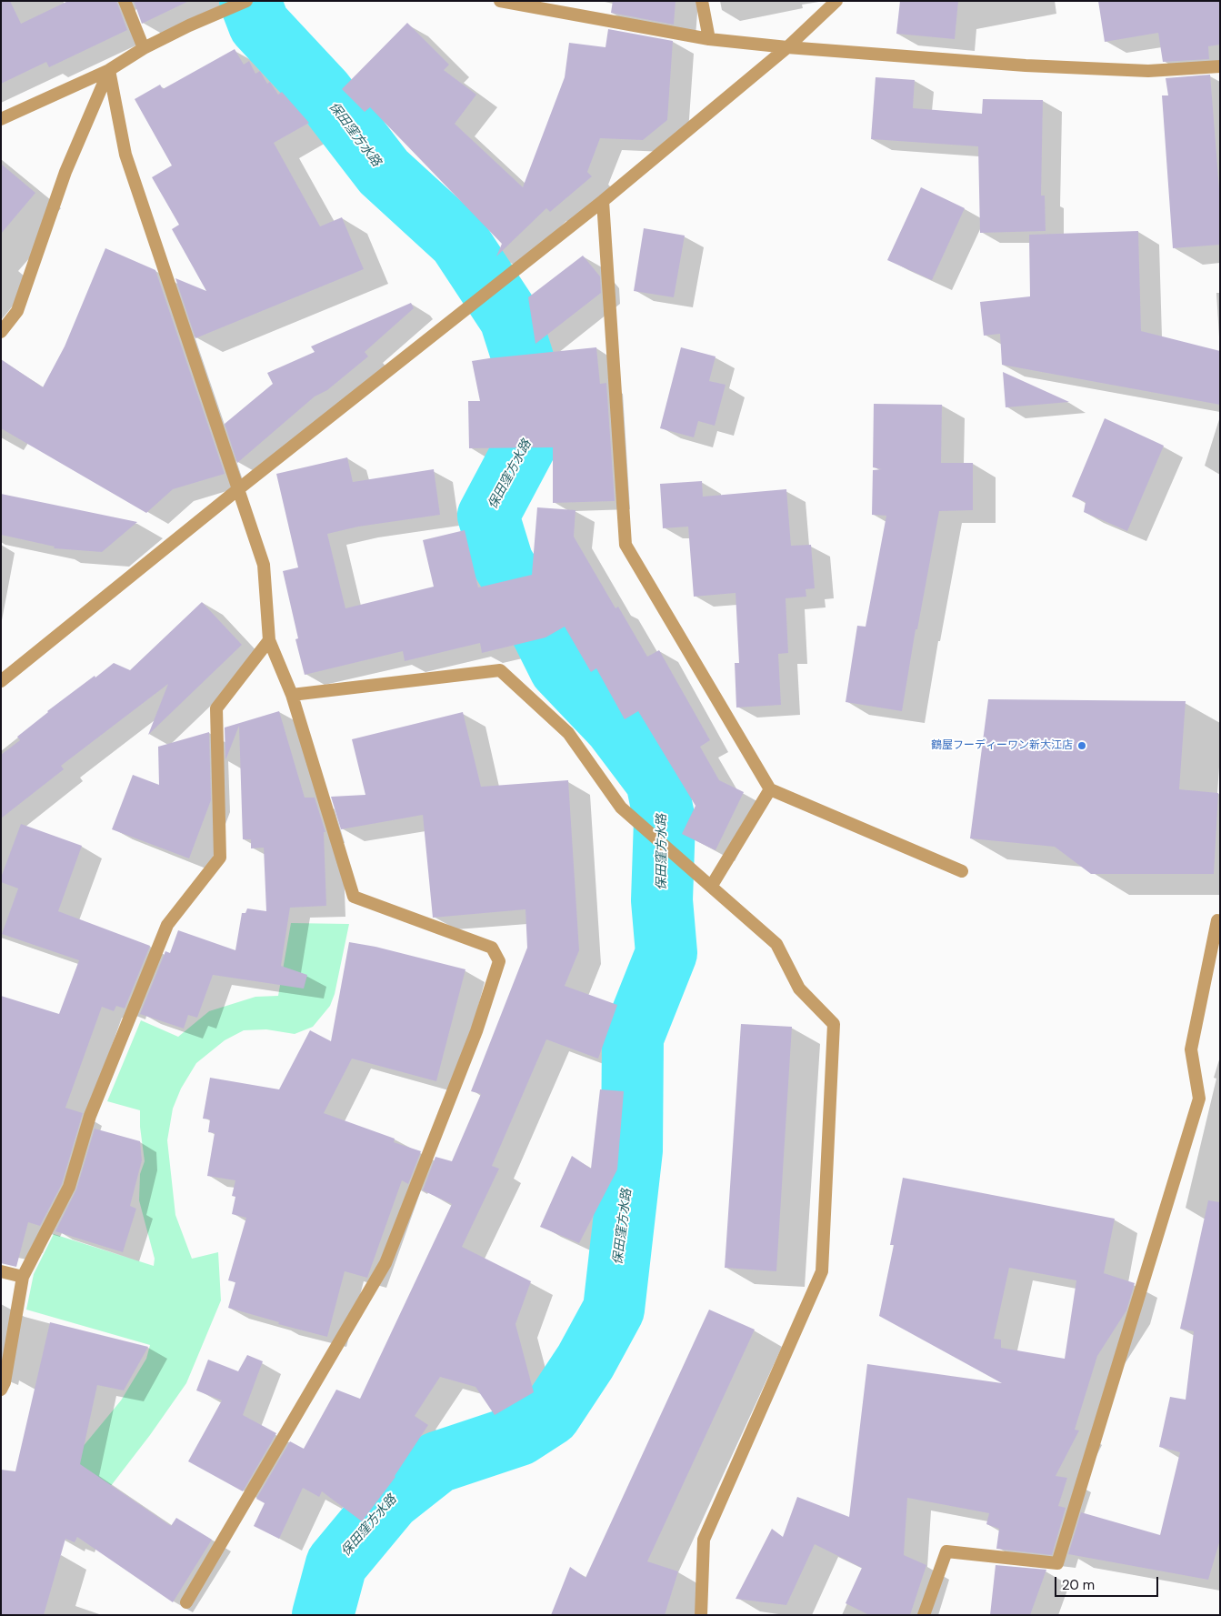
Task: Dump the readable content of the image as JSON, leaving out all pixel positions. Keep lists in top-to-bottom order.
{
  "water": ["保田窪方水路"],
  "places": ["鶴屋フーディーワン新大江店"],
  "scale_bar": "20 m"
}
